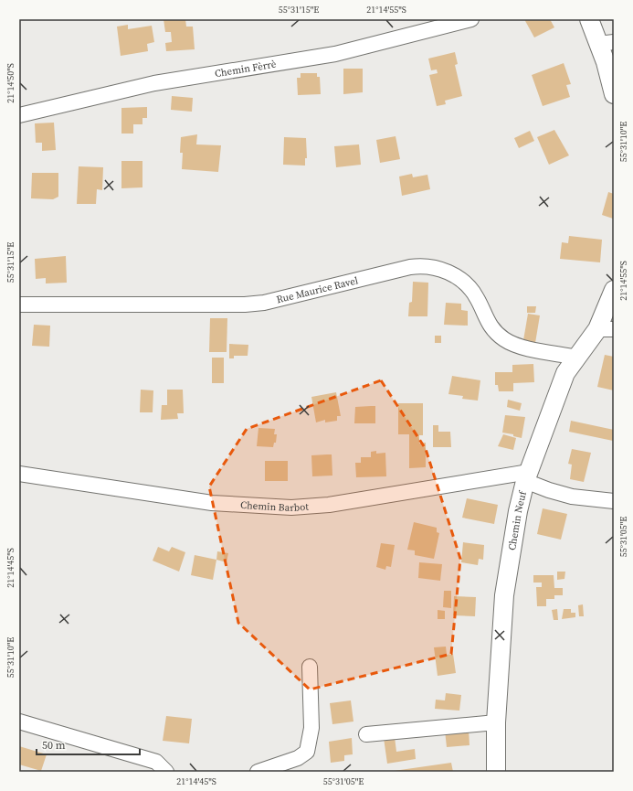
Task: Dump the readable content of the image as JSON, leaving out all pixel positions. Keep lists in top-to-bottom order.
{
  "streets": {
    "main road": ["Chemin Neuf"],
    "street": ["Chemin Fèrrè", "Rue Maurice Ravel", "Chemin Barbot"]
  },
  "crossings": [
    ["Rue Maurice Ravel", "Chemin Neuf"],
    ["Chemin Barbot", "Chemin Neuf"]
  ],
  "scale_bar": "50 m",
  "coordinates": [
    "55°31'15\"E",
    "21°14'55\"S",
    "21°14'50\"S",
    "55°31'10\"E",
    "55°31'05\"E",
    "21°14'45\"S"
  ]
}
